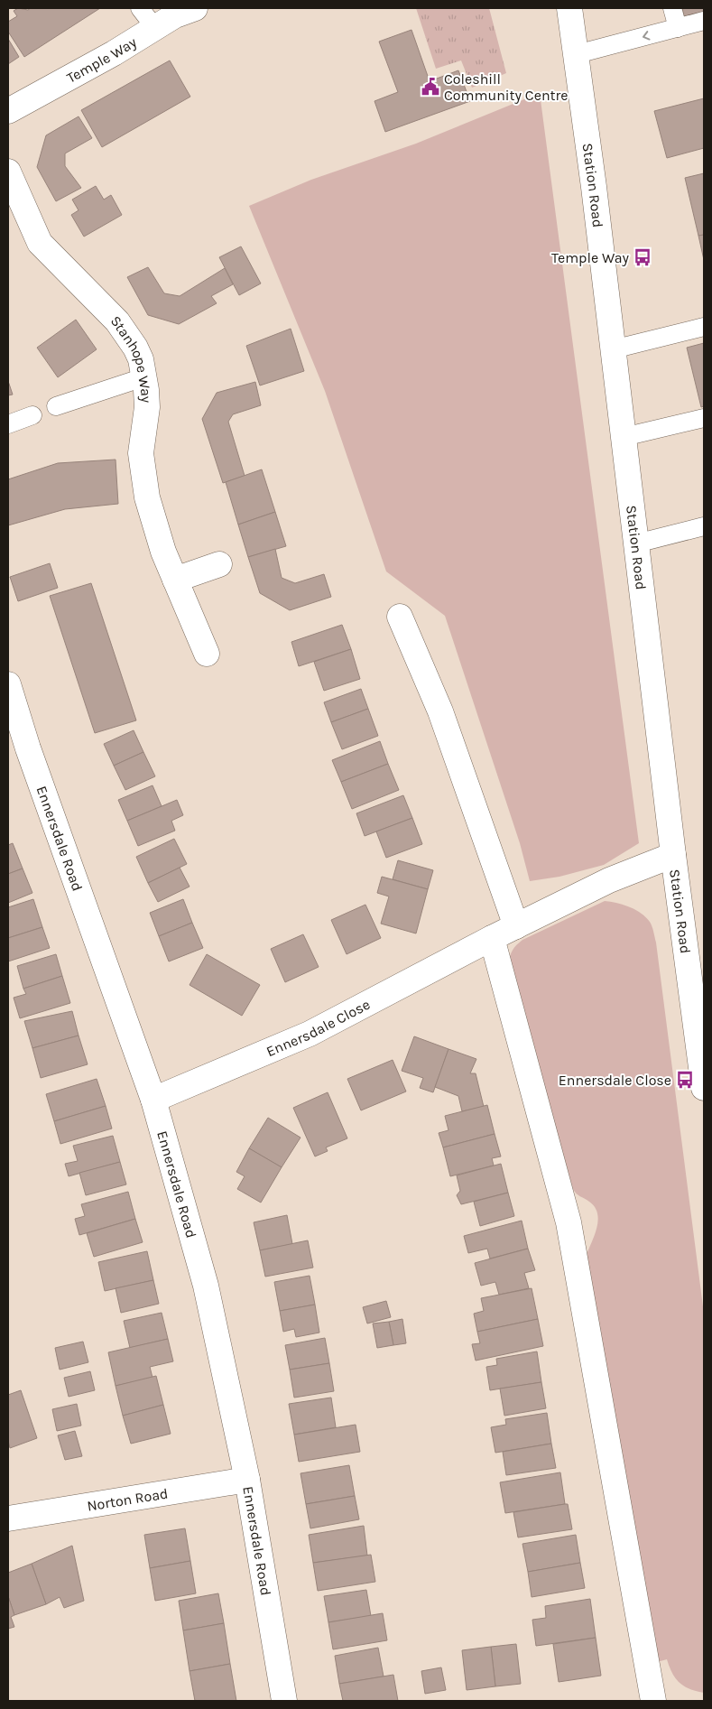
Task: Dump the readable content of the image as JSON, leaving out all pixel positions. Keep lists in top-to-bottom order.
{
  "streets": {
    "street": [
      "Temple Way",
      "Station Road",
      "Stanhope Way",
      "Ennersdale Road",
      "Ennersdale Close",
      "Norton Road"
    ]
  },
  "crossings": [
    ["Station Road", "Ennersdale Close"],
    ["Ennersdale Road", "Ennersdale Close"],
    ["Ennersdale Road", "Norton Road"]
  ],
  "places": {
    "public building": ["Coleshill Community Centre"],
    "bus stop": ["Temple Way", "Ennersdale Close"]
  }
}
